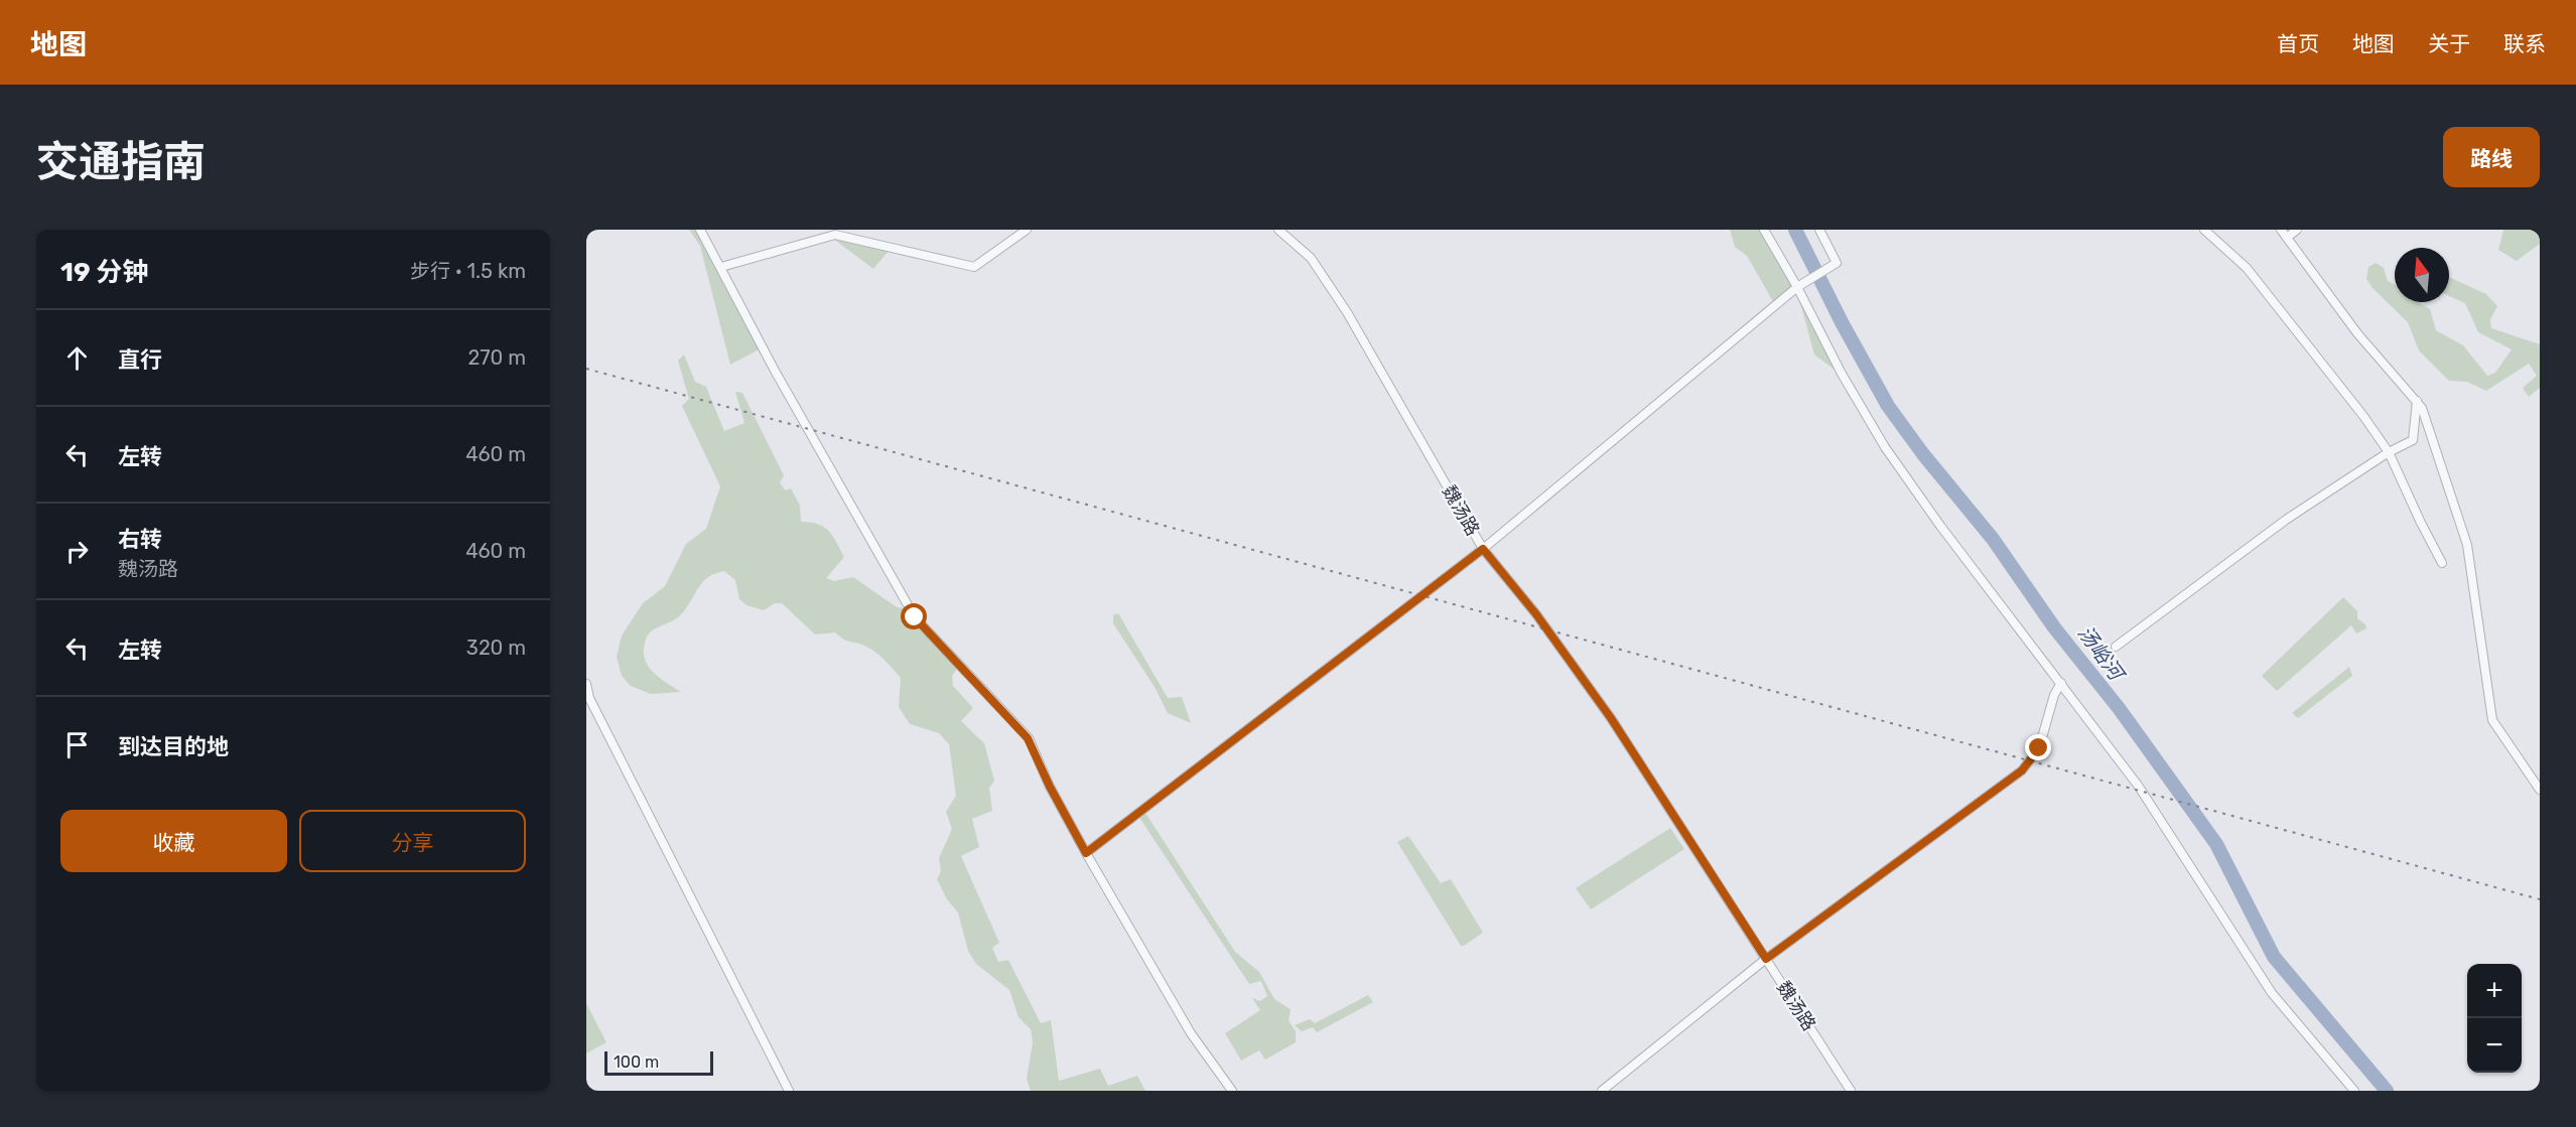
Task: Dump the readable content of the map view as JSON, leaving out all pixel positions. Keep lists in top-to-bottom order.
{
  "streets": {
    "street": ["魏汤路"]
  },
  "water": ["汤峪河"],
  "scale_bar": "100 m",
  "north": "top",
  "page": {
    "header": "地图",
    "nav": [
      "首页",
      "地图",
      "关于",
      "联系"
    ],
    "title": "交通指南",
    "buttons": [
      "路线",
      ["收藏", "分享"]
    ],
    "heading": ["19 分钟", "步行 · 1.5 km"],
    "list": [
      ["直行", "270 m"],
      ["左转", "460 m"],
      ["右转", "魏汤路", "460 m"],
      ["左转", "320 m"],
      "到达目的地"
    ],
    "map_buttons": ["+", "−"],
    "scale": "100 m"
  }
}
